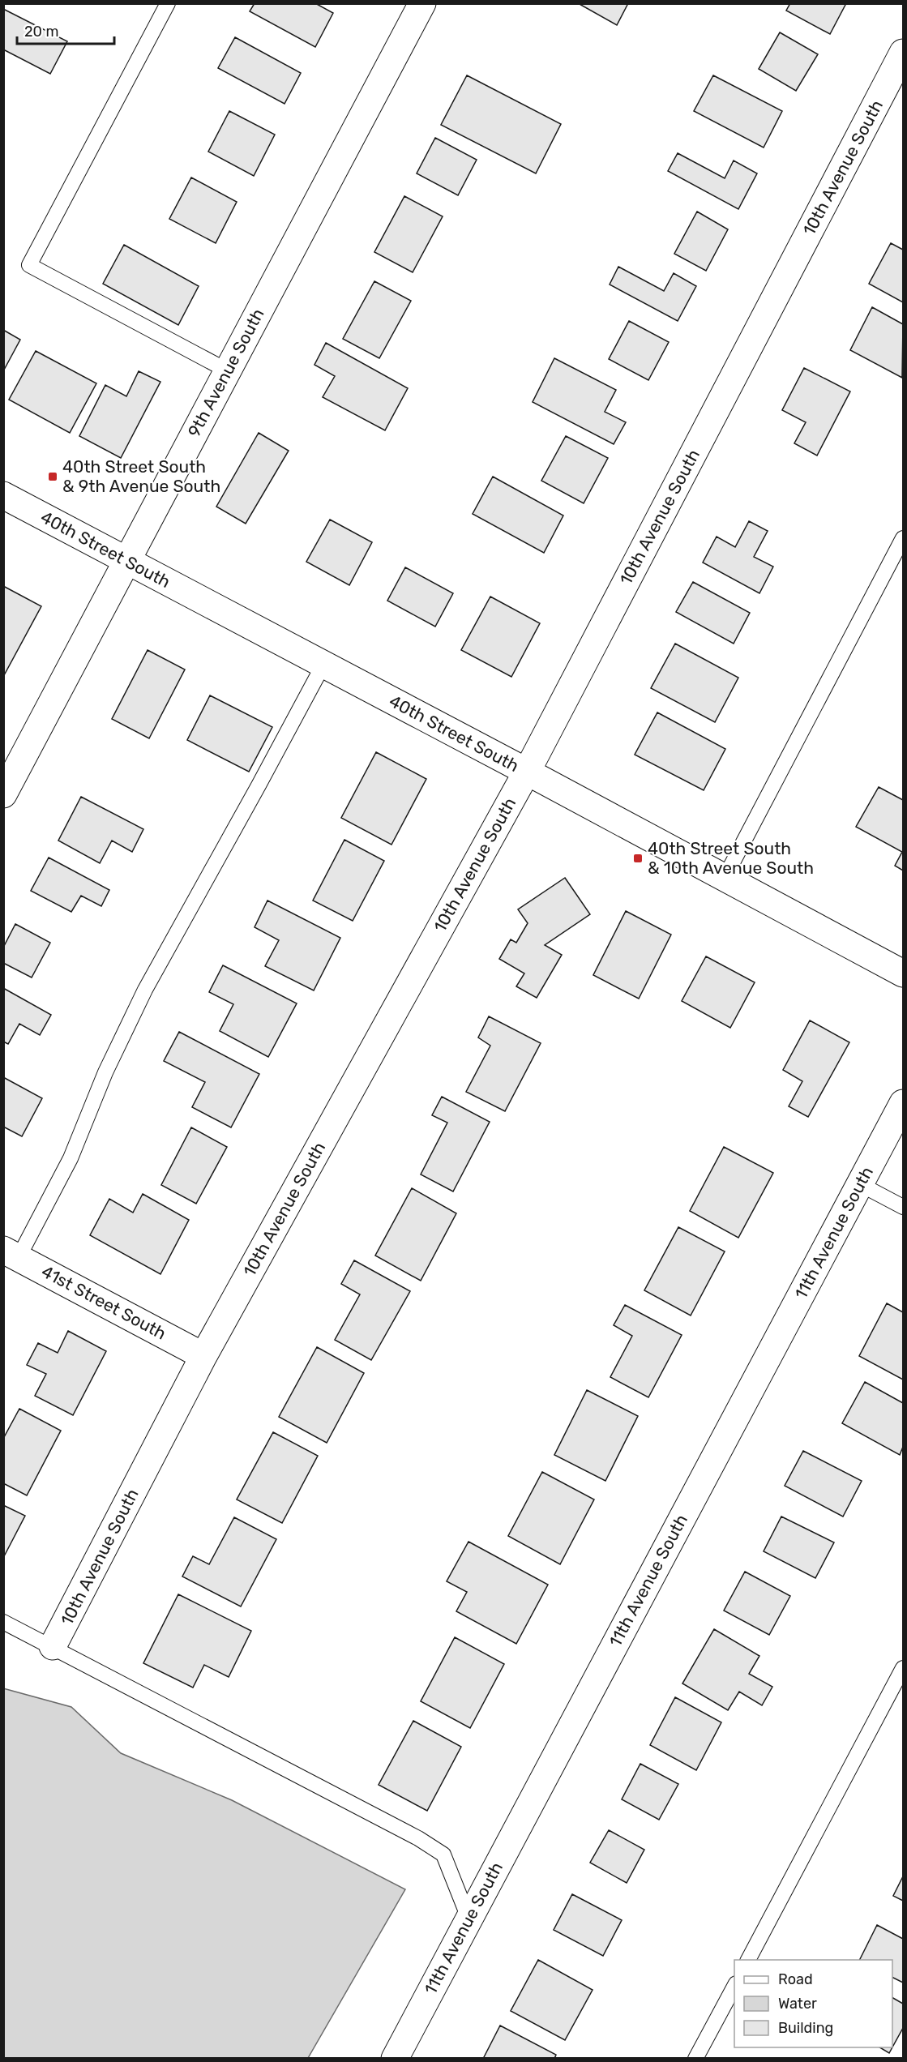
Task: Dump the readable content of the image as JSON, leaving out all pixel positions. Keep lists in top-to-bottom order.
{
  "streets": {
    "street": [
      "10th Avenue South",
      "9th Avenue South",
      "40th Street South",
      "11th Avenue South",
      "41st Street South"
    ]
  },
  "crossings": [
    ["10th Avenue South", "40th Street South"],
    ["10th Avenue South", "41st Street South"],
    ["9th Avenue South", "40th Street South"]
  ],
  "places": {
    "transit": ["40th Street South & 9th Avenue South", "40th Street South & 10th Avenue South"]
  },
  "legend": ["Road", "Water", "Building"],
  "scale_bar": "20 m"
}
